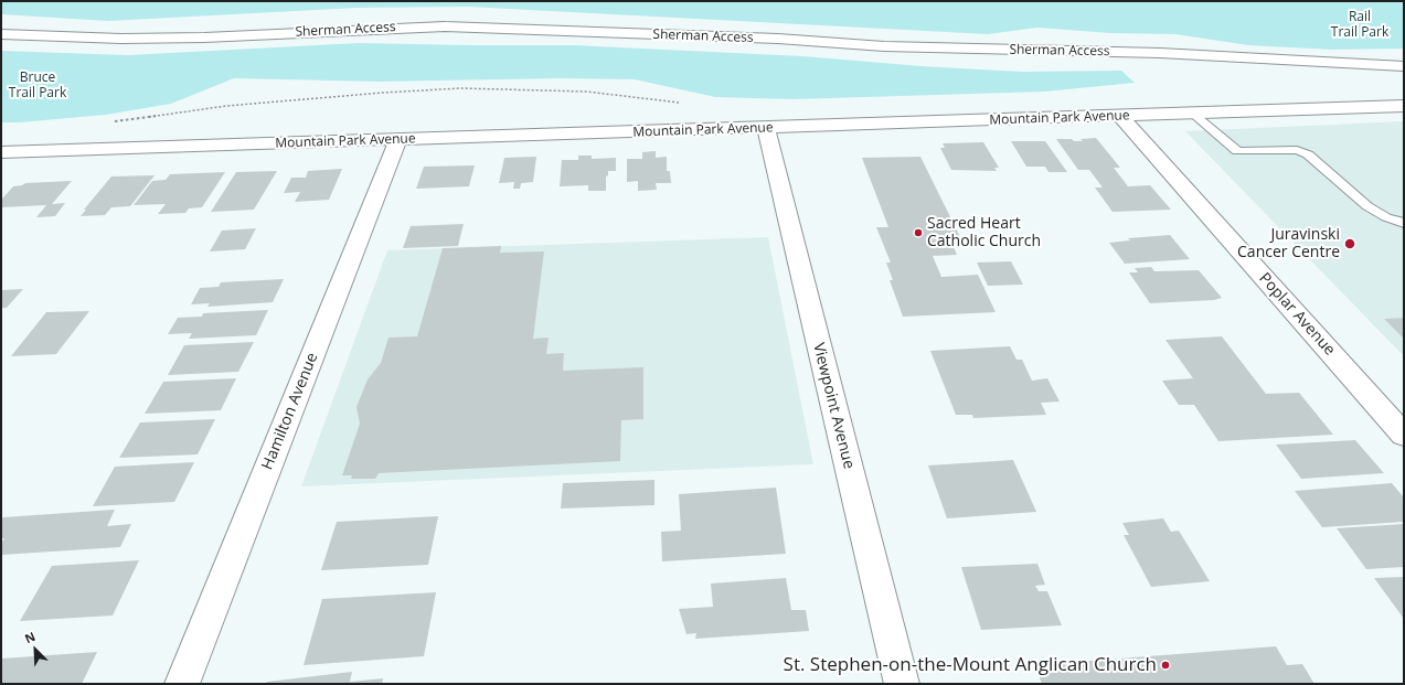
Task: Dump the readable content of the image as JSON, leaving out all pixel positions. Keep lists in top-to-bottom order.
{
  "streets": {
    "street": [
      "Sherman Access",
      "Mountain Park Avenue",
      "Poplar Avenue",
      "Viewpoint Avenue",
      "Hamilton Avenue"
    ]
  },
  "crossings": [
    ["Mountain Park Avenue", "Poplar Avenue"],
    ["Mountain Park Avenue", "Viewpoint Avenue"],
    ["Mountain Park Avenue", "Hamilton Avenue"]
  ],
  "parks": ["Rail Trail Park", "Bruce Trail Park"],
  "places": ["Sacred Heart Catholic Church", "Juravinski Cancer Centre", "St. Stephen-on-the-Mount Anglican Church"],
  "north": "top left"
}
